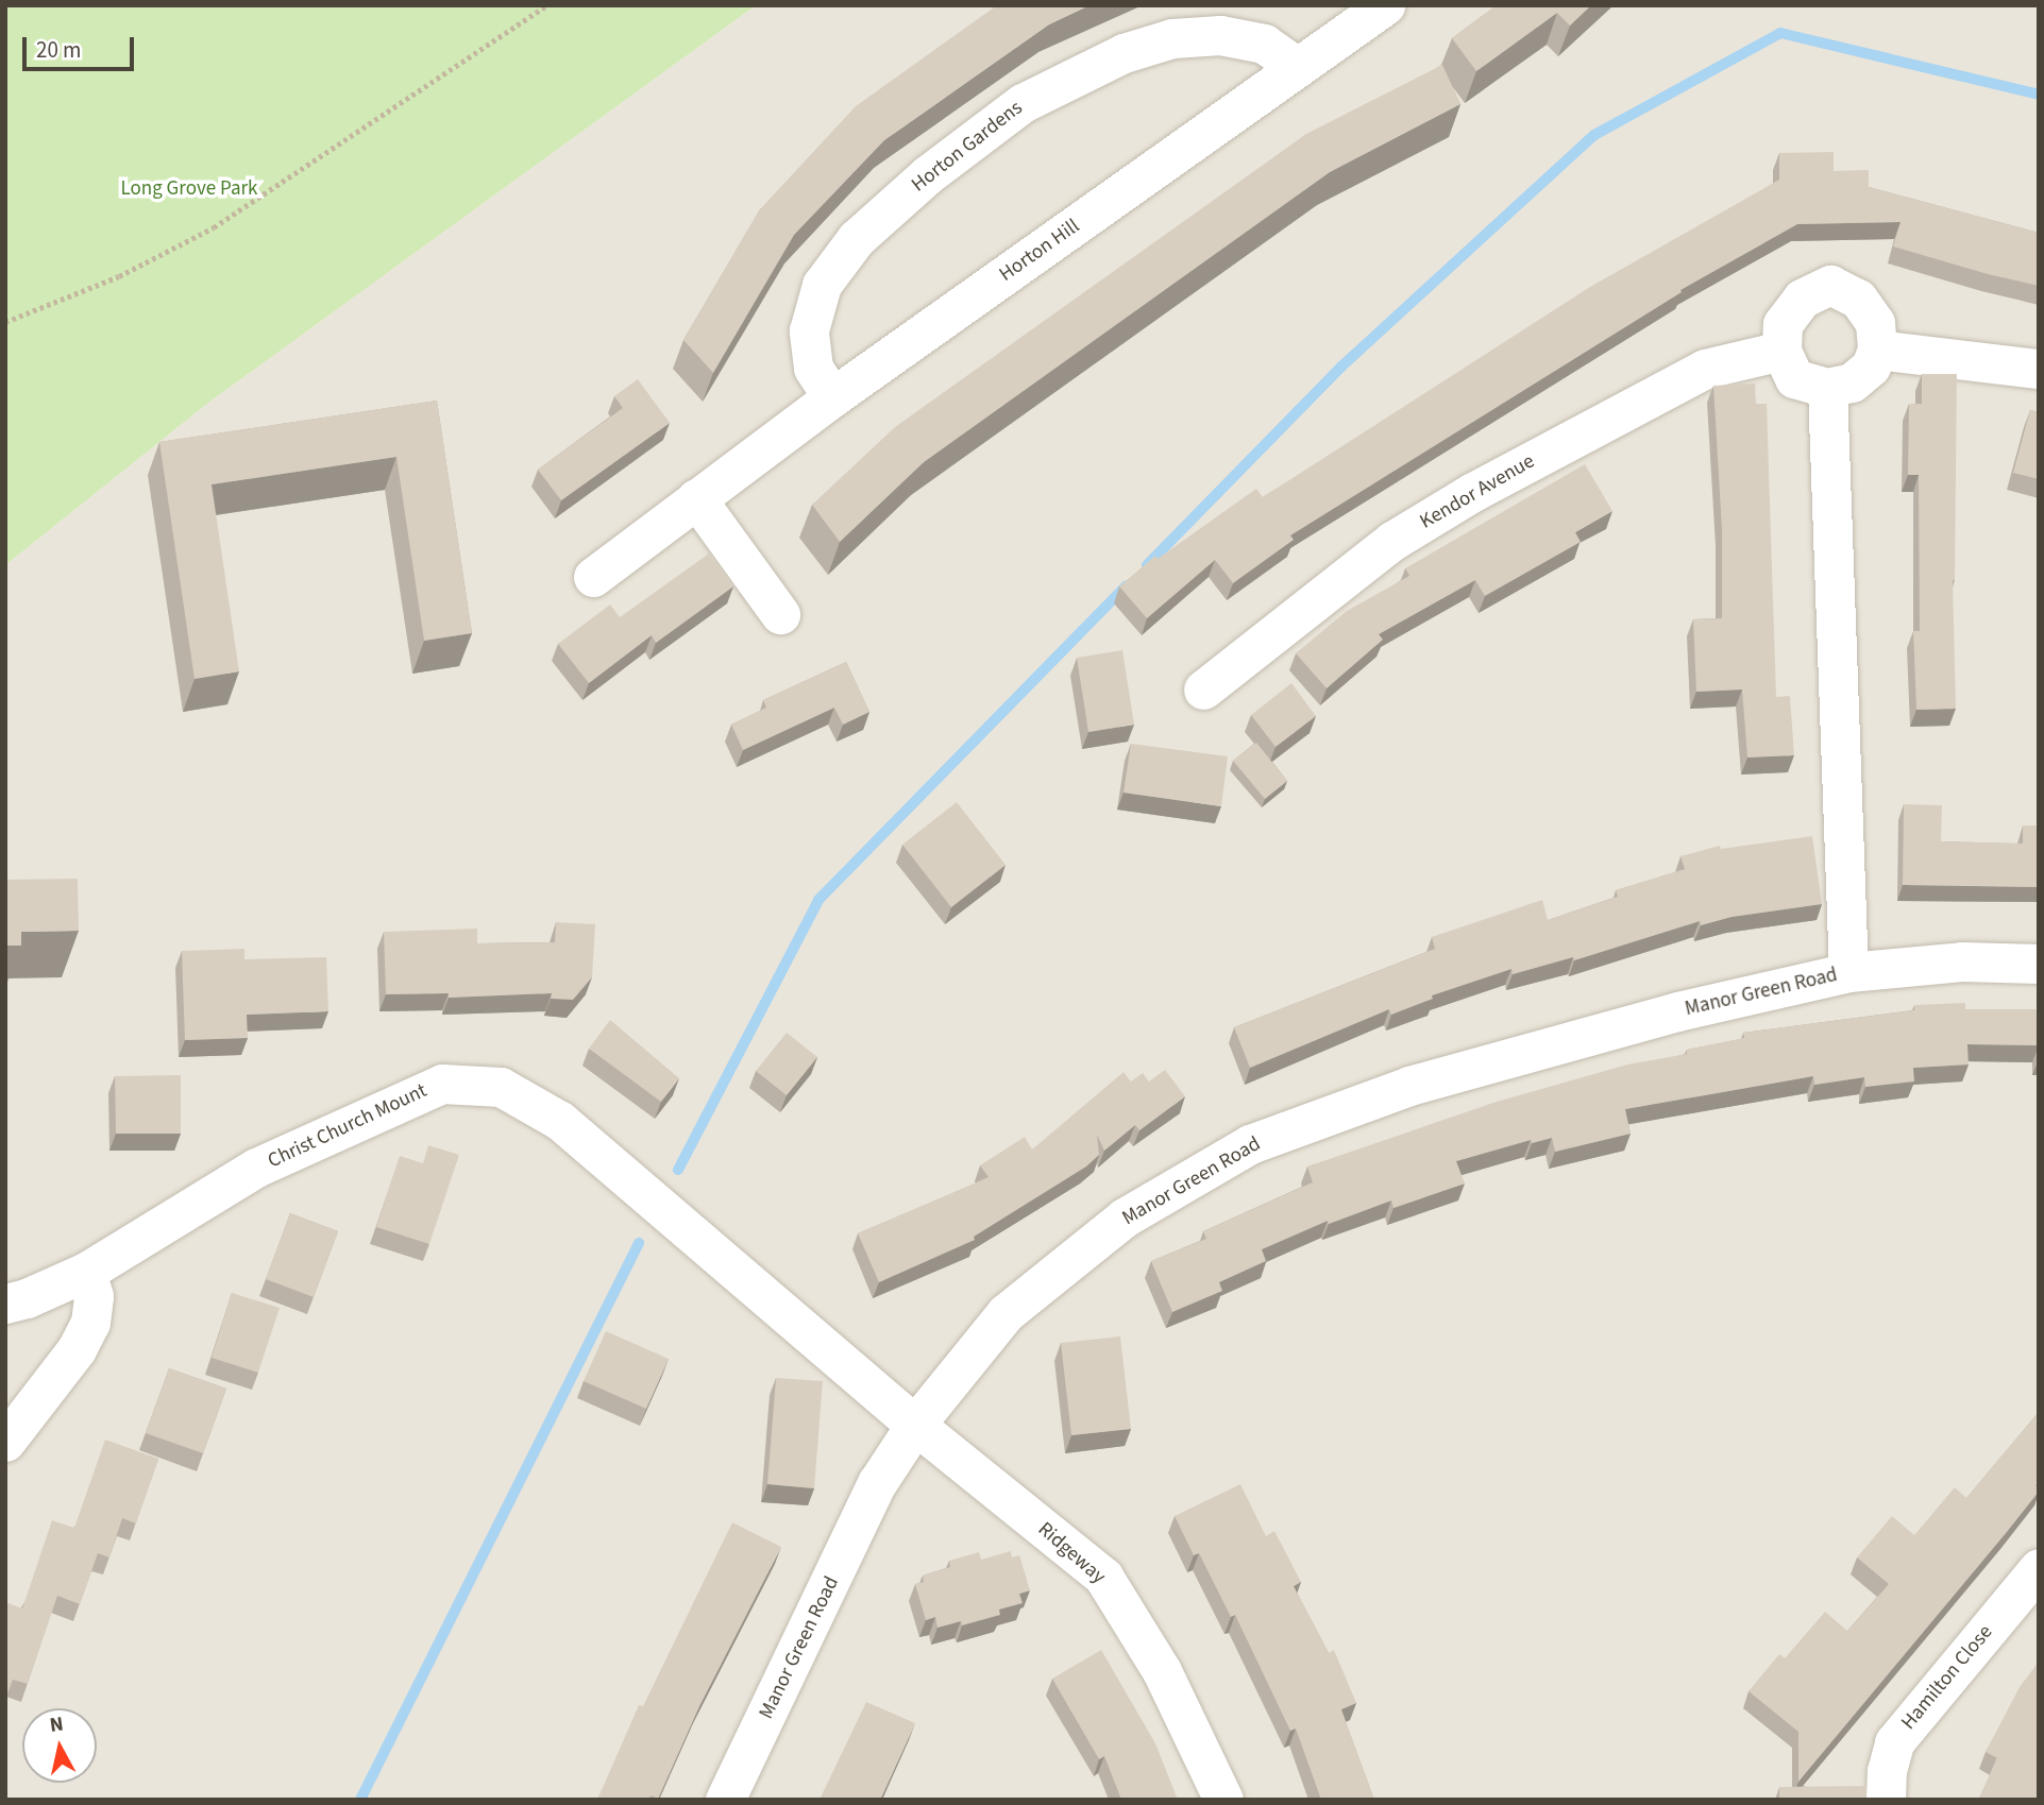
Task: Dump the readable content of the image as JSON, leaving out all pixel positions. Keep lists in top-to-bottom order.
{
  "streets": {
    "street": [
      "Horton Gardens",
      "Horton Hill",
      "Kendor Avenue",
      "Manor Green Road",
      "Christ Church Mount",
      "Ridgeway",
      "Hamilton Close"
    ]
  },
  "crossings": [
    ["Horton Gardens", "Horton Hill"],
    ["Manor Green Road", "Christ Church Mount"],
    ["Manor Green Road", "Ridgeway"],
    ["Christ Church Mount", "Ridgeway"]
  ],
  "parks": ["Long Grove Park"],
  "scale_bar": "20 m",
  "north": "top"
}
